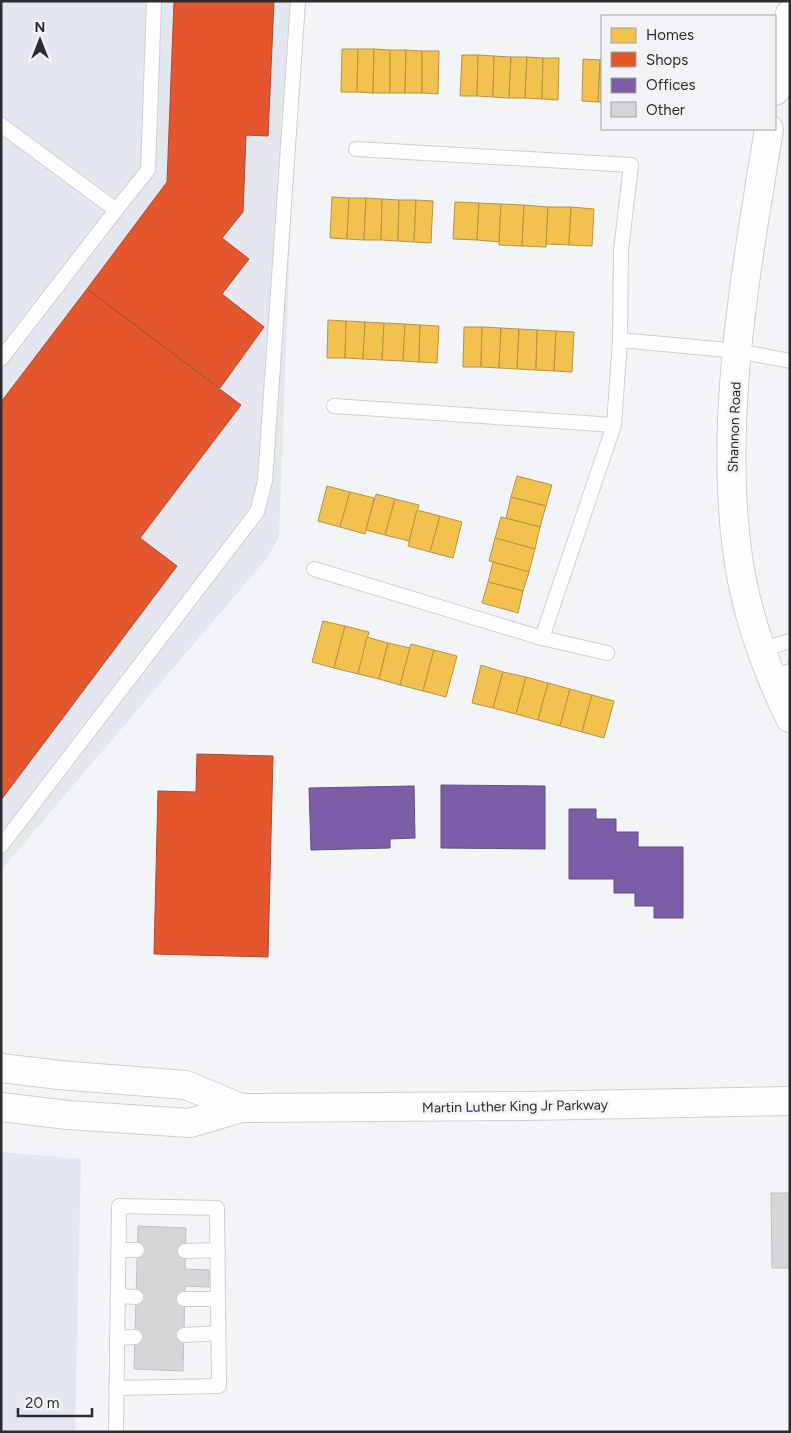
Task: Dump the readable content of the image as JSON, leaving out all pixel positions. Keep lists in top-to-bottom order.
{
  "streets": {
    "main road": ["Shannon Road", "Martin Luther King Jr Parkway"]
  },
  "legend": [
    "Homes",
    "Shops",
    "Offices",
    "Other"
  ],
  "scale_bar": "20 m",
  "north": "top"
}
